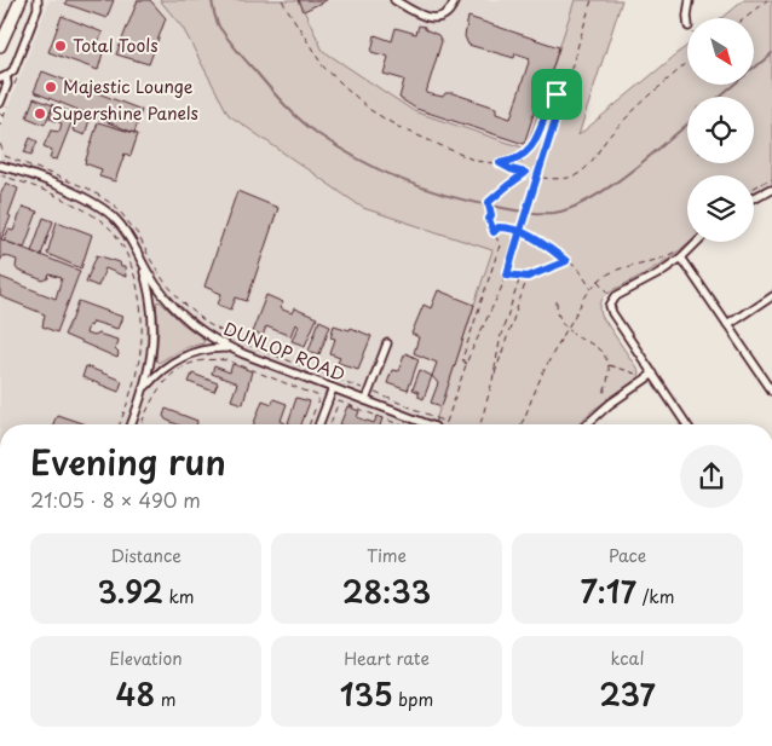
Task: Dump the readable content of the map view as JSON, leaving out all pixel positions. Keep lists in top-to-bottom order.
{
  "streets": {
    "street": ["DUNLOP ROAD"]
  },
  "places": ["Total Tools", "Majestic Lounge", "Supershine Panels"],
  "north": "bottom right",
  "page": {
    "heading": ["Evening run", "21:05 · 8 × 490 m"],
    "stats": [
      ["Distance", "3.92 km"],
      ["Time", "28:33"],
      ["Pace", "7:17 /km"],
      ["Elevation", "48 m"],
      ["Heart rate", "135 bpm"],
      ["kcal", "237"]
    ]
  }
}
